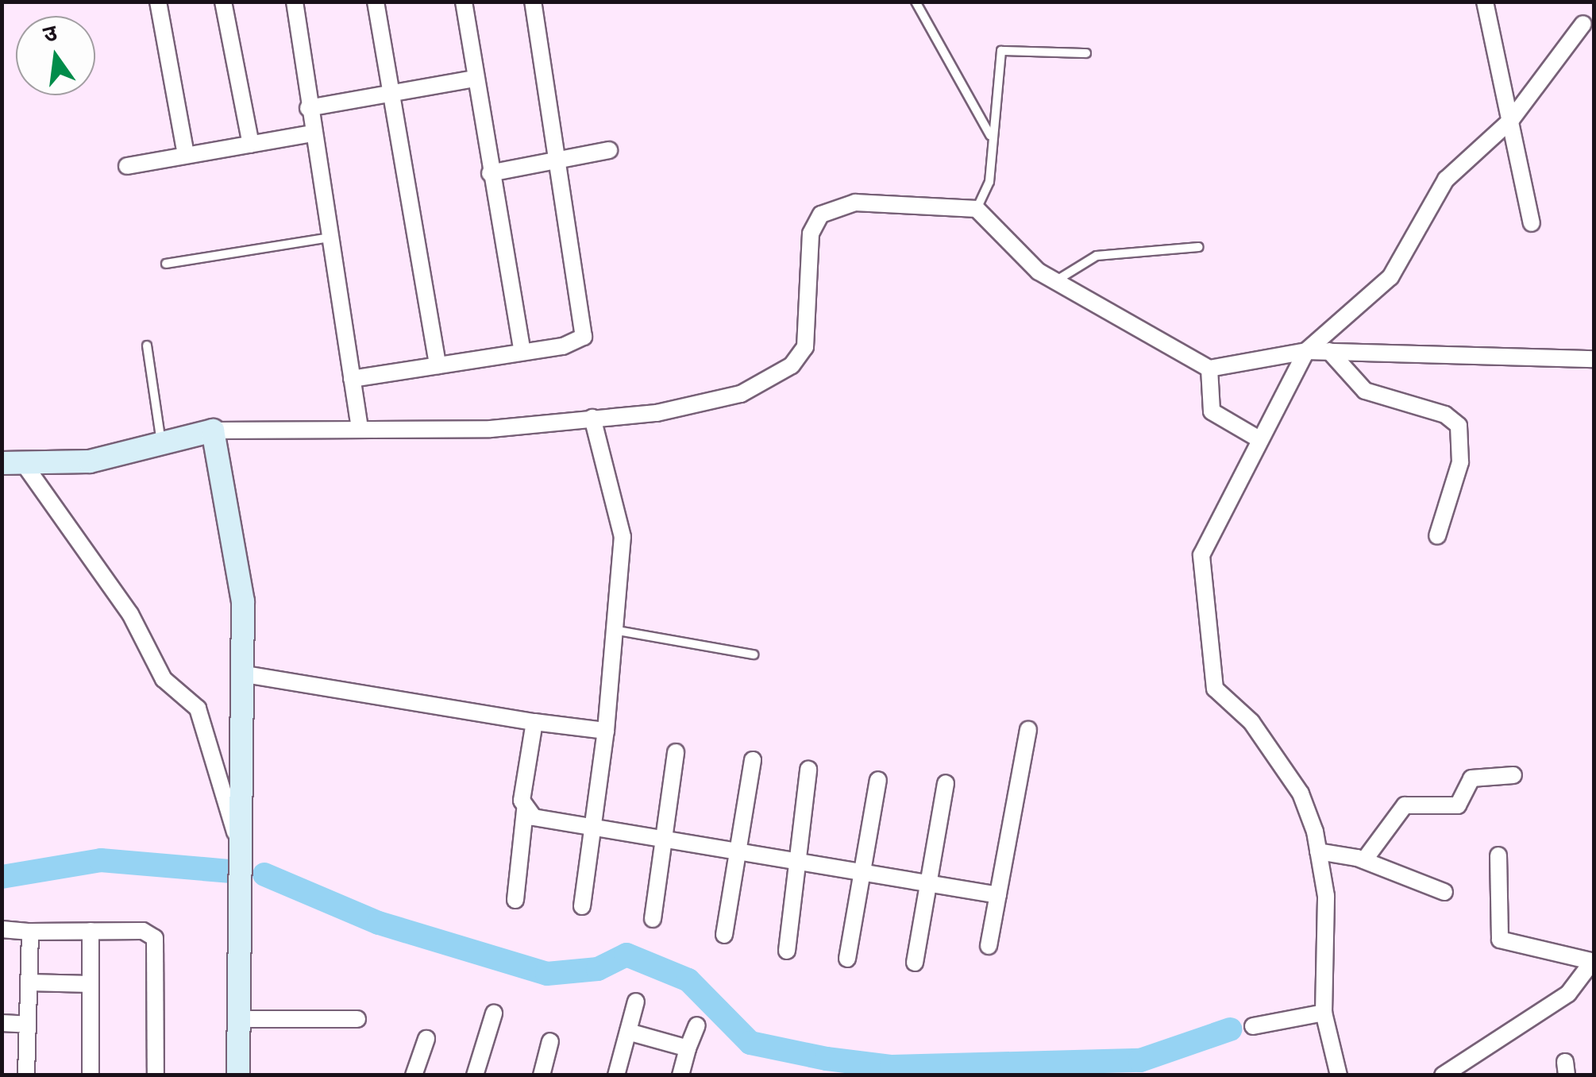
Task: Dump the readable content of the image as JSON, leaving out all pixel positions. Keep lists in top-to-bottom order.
{
  "north": "top"
}
